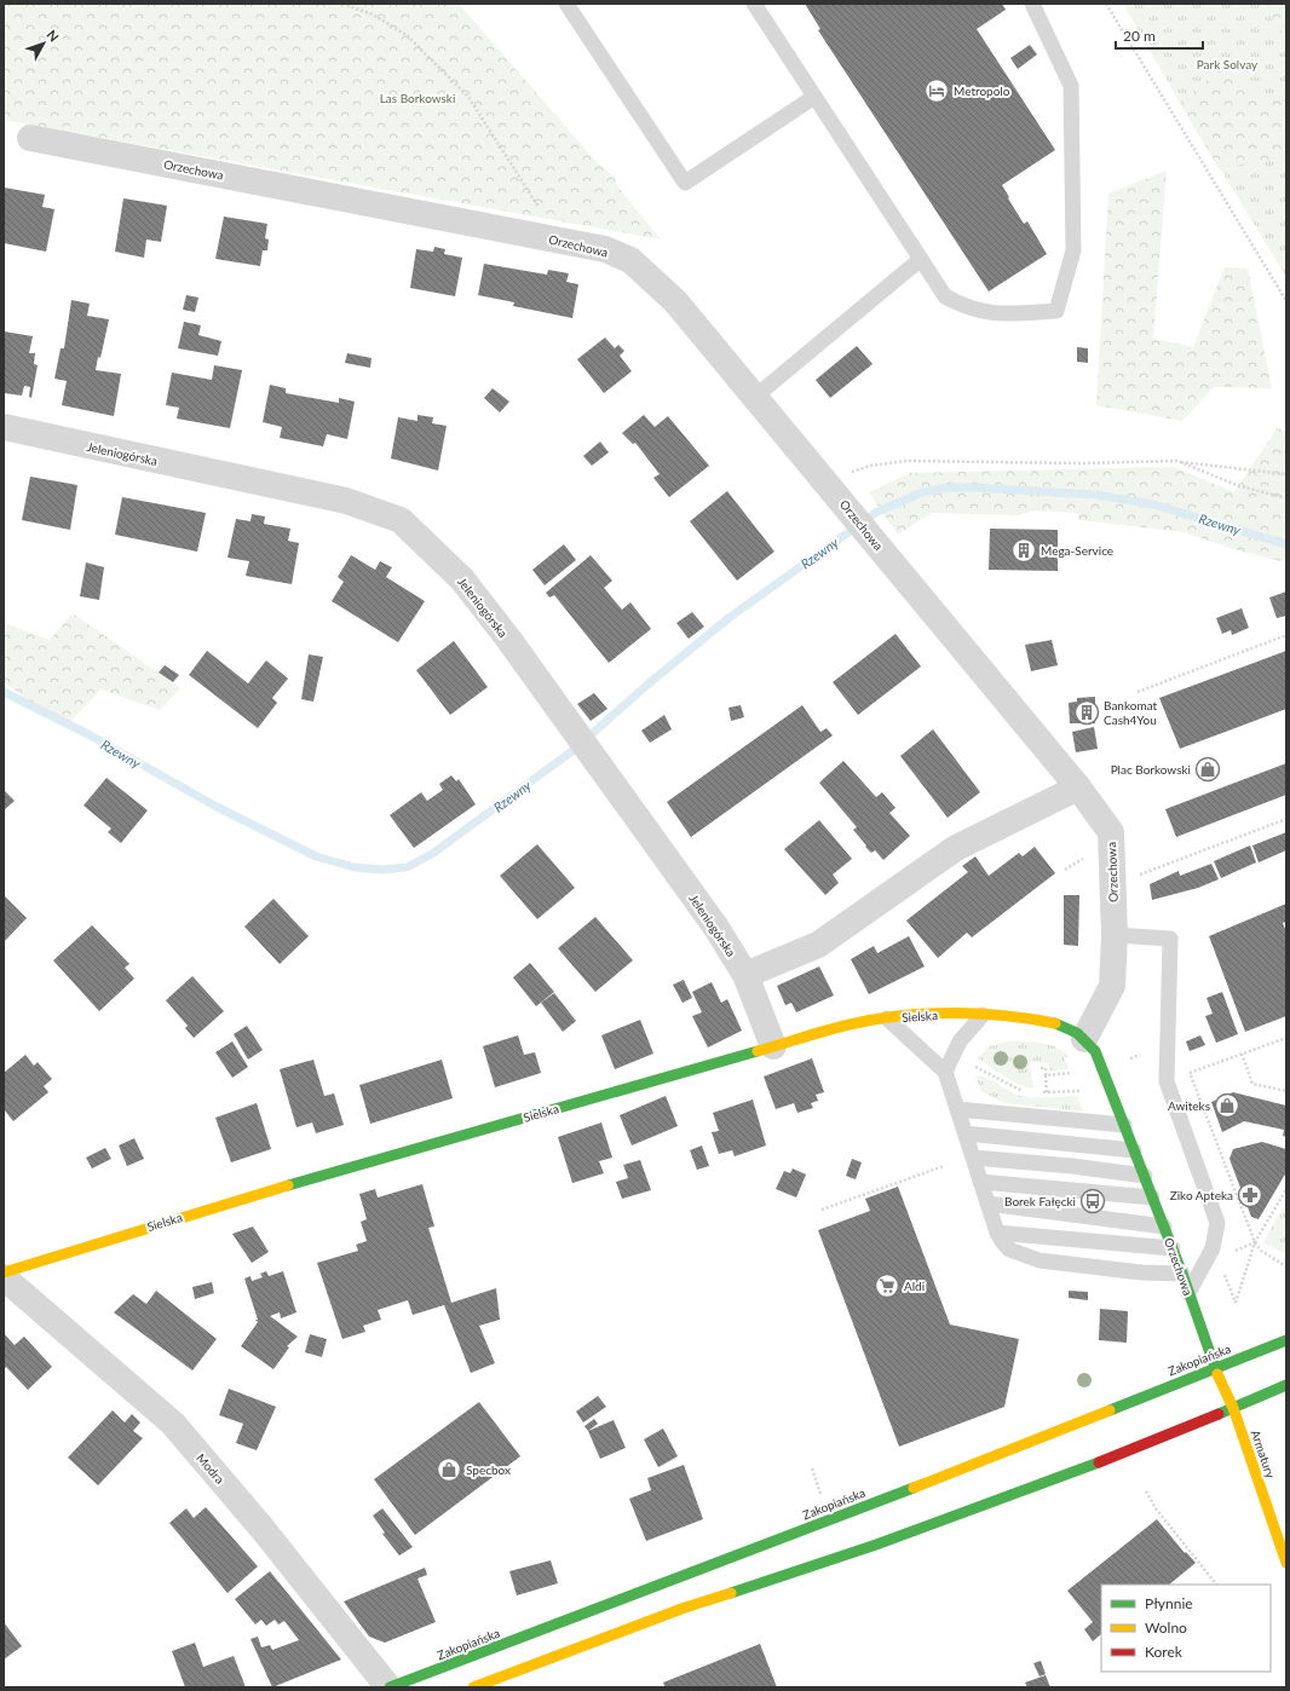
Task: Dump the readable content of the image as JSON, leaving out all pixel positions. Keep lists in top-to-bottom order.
{
  "streets": {
    "main road": [
      "Orzechowa",
      "Sielska",
      "Zakopiańska",
      "Armatury"
    ],
    "street": ["Jeleniogórska", "Modra"]
  },
  "crossings": [
    ["Orzechowa", "Sielska"],
    ["Orzechowa", "Zakopiańska"],
    ["Orzechowa", "Armatury"],
    ["Jeleniogórska", "Sielska"],
    ["Sielska", "Modra"],
    ["Zakopiańska", "Modra"]
  ],
  "water": ["Rzewny"],
  "parks": ["Park Solvay", "Las Borkowski"],
  "places": {
    "hotel": ["Metropolo"],
    "building": ["Mega-Service", "Bankomat Cash4You"],
    "shop": ["Plac Borkowski", "Awiteks", "Specbox"],
    "pharmacy": ["Ziko Apteka"],
    "bus stop": ["Borek Fałęcki"],
    "supermarket": ["Aldi"]
  },
  "legend": ["Płynnie", "Wolno", "Korek"],
  "scale_bar": "20 m",
  "north": "top right"
}
